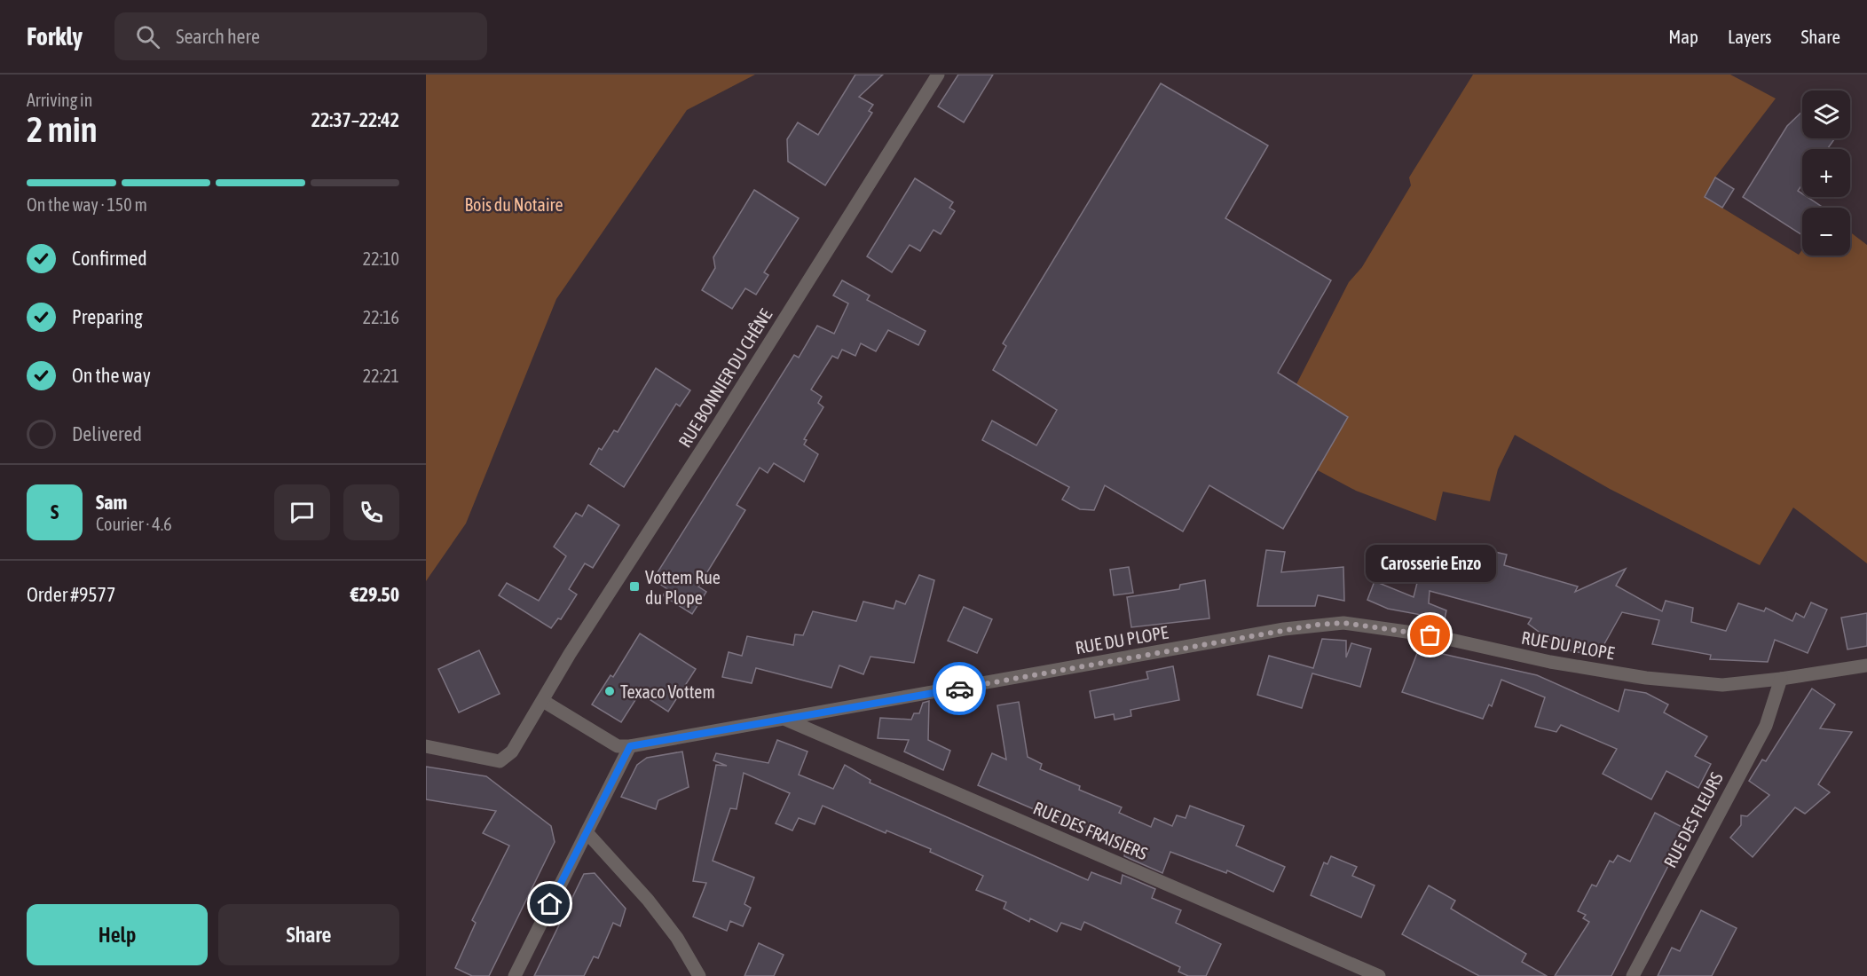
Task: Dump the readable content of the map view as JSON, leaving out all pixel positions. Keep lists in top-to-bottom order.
{
  "streets": {
    "street": [
      "RUE BONNIER DU CHÊNE",
      "RUE DU PLOPE",
      "RUE DES FLEURS",
      "RUE DES FRAISIERS"
    ]
  },
  "crossings": [
    ["RUE BONNIER DU CHÊNE", "RUE DU PLOPE"],
    ["RUE DU PLOPE", "RUE DES FLEURS"],
    ["RUE DU PLOPE", "RUE DES FRAISIERS"]
  ],
  "parks": ["Bois du Notaire"],
  "places": {
    "transit": ["Vottem Rue du Plope"],
    "other": ["Carosserie Enzo", "Texaco Vottem"]
  },
  "page": {
    "header": "Forkly",
    "search": "Search here",
    "nav": ["Map", "Layers", "Share"],
    "heading": ["2 min", "Arriving in", "22:37–22:42"],
    "panel": [
      "Sam",
      "Courier · 4.6",
      "Order #9577",
      "€29.50"
    ],
    "map_buttons": ["+", "−"],
    "bar": "On the way · 150 m",
    "list": [
      ["Confirmed", "22:10"],
      ["Preparing", "22:16"],
      ["On the way", "22:21"],
      "Delivered"
    ],
    "round": "S",
    "bubble": "Carosserie Enzo",
    "buttons": ["Help", "Share"]
  }
}
